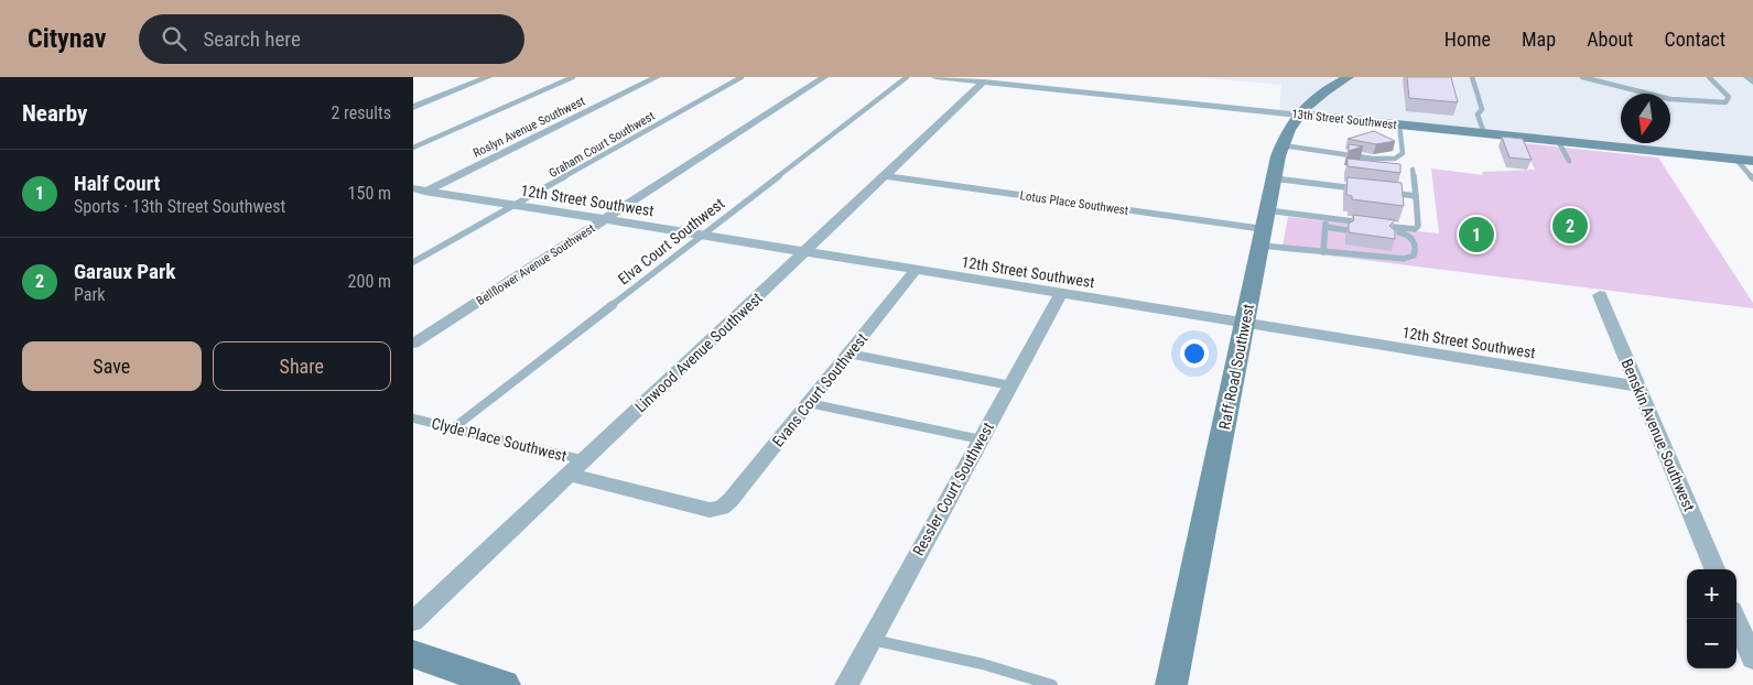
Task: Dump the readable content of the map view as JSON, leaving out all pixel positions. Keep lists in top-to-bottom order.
{
  "streets": {
    "main road": ["13th Street Southwest", "Raff Road Southwest"],
    "street": [
      "Roslyn Avenue Southwest",
      "12th Street Southwest",
      "Lotus Place Southwest",
      "Bellflower Avenue Southwest",
      "Linwood Avenue Southwest",
      "Evans Court Southwest",
      "Benskin Avenue Southwest",
      "Clyde Place Southwest",
      "Ressler Court Southwest"
    ],
    "lane": ["Graham Court Southwest", "Elva Court Southwest"]
  },
  "crossings": [
    ["13th Street Southwest", "Linwood Avenue Southwest"],
    ["13th Street Southwest", "Raff Road Southwest"],
    ["Roslyn Avenue Southwest", "12th Street Southwest"],
    ["Graham Court Southwest", "12th Street Southwest"],
    ["12th Street Southwest", "Elva Court Southwest"],
    ["12th Street Southwest", "Bellflower Avenue Southwest"],
    ["12th Street Southwest", "Linwood Avenue Southwest"],
    ["12th Street Southwest", "Raff Road Southwest"],
    ["12th Street Southwest", "Evans Court Southwest"],
    ["12th Street Southwest", "Benskin Avenue Southwest"],
    ["12th Street Southwest", "Ressler Court Southwest"],
    ["Lotus Place Southwest", "Linwood Avenue Southwest"],
    ["Lotus Place Southwest", "Raff Road Southwest"],
    ["Elva Court Southwest", "Clyde Place Southwest"],
    ["Linwood Avenue Southwest", "Clyde Place Southwest"],
    ["Evans Court Southwest", "Clyde Place Southwest"]
  ],
  "north": "bottom",
  "page": {
    "header": "Citynav",
    "search": "Search here",
    "nav": [
      "Home",
      "Map",
      "About",
      "Contact"
    ],
    "heading": ["Nearby", "2 results"],
    "list": [
      {
        "mark": "1",
        "name": "Half Court",
        "note": "Sports · 13th Street Southwest",
        "value": "150 m"
      },
      {
        "mark": "2",
        "name": "Garaux Park",
        "note": "Park",
        "value": "200 m"
      }
    ],
    "pins": ["2", "1"],
    "buttons": ["Save", "Share"],
    "map_buttons": ["+", "−"]
  }
}
